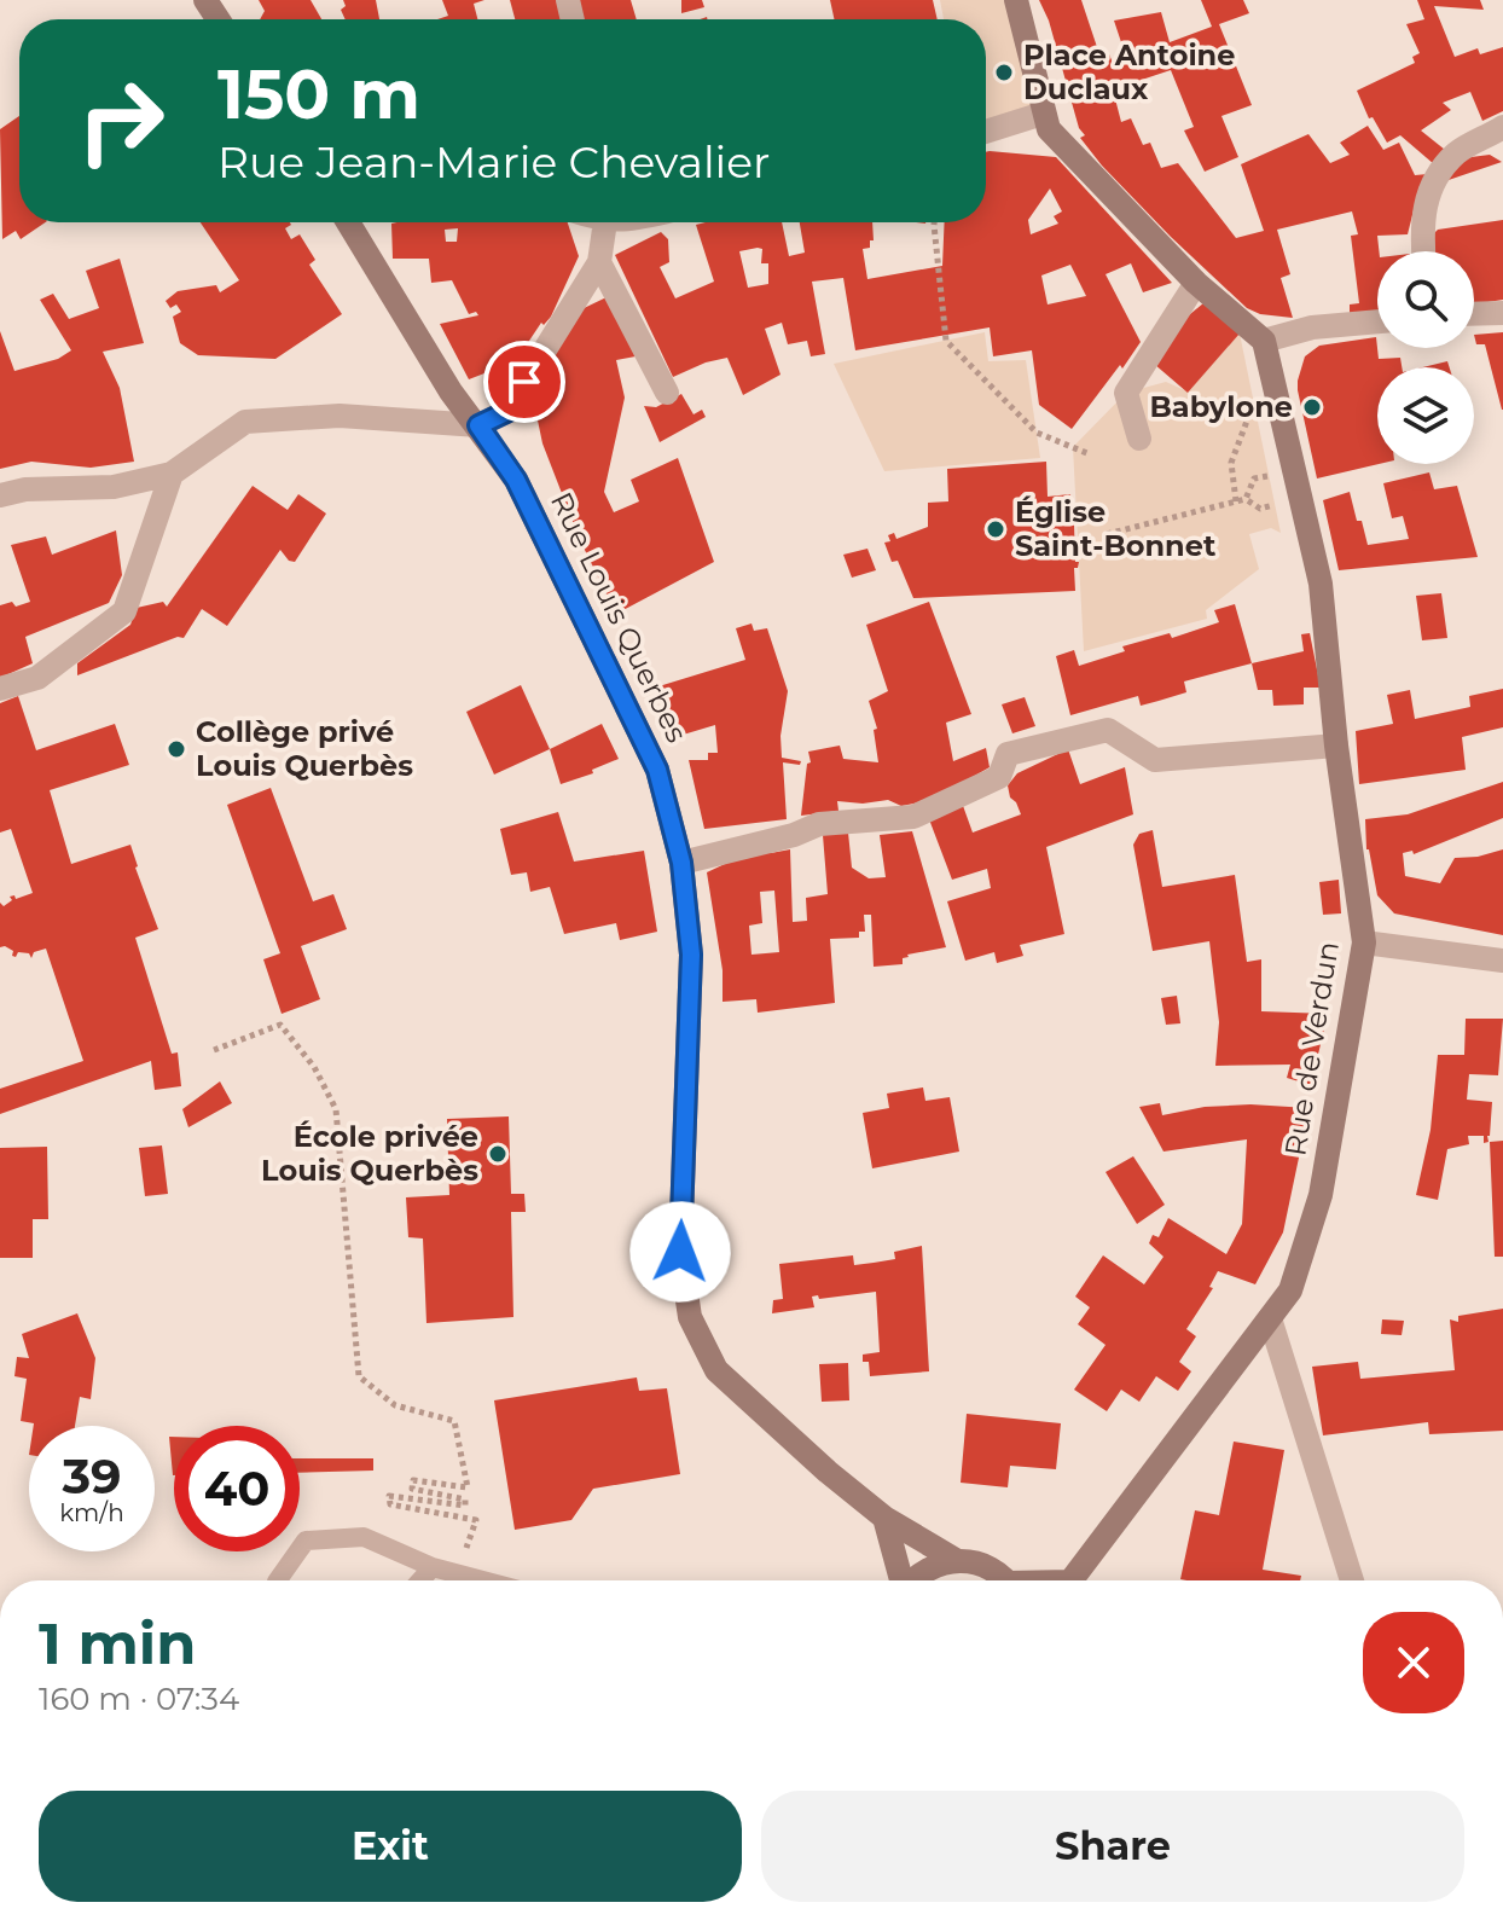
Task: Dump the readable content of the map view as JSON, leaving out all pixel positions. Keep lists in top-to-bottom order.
{
  "streets": {
    "street": ["Rue Louis Querbes", "Rue de Verdun"]
  },
  "places": [
    "Place Antoine Duclaux",
    "Babylone",
    "Église Saint-Bonnet",
    "Collège privé Louis Querbès",
    "École privée Louis Querbès"
  ],
  "page": {
    "turn": ["150 m", "Rue Jean-Marie Chevalier"],
    "speed": "39 km/h",
    "limit": "40",
    "heading": ["1 min", "160 m · 07:34"],
    "buttons": ["Exit", "Share"]
  }
}
